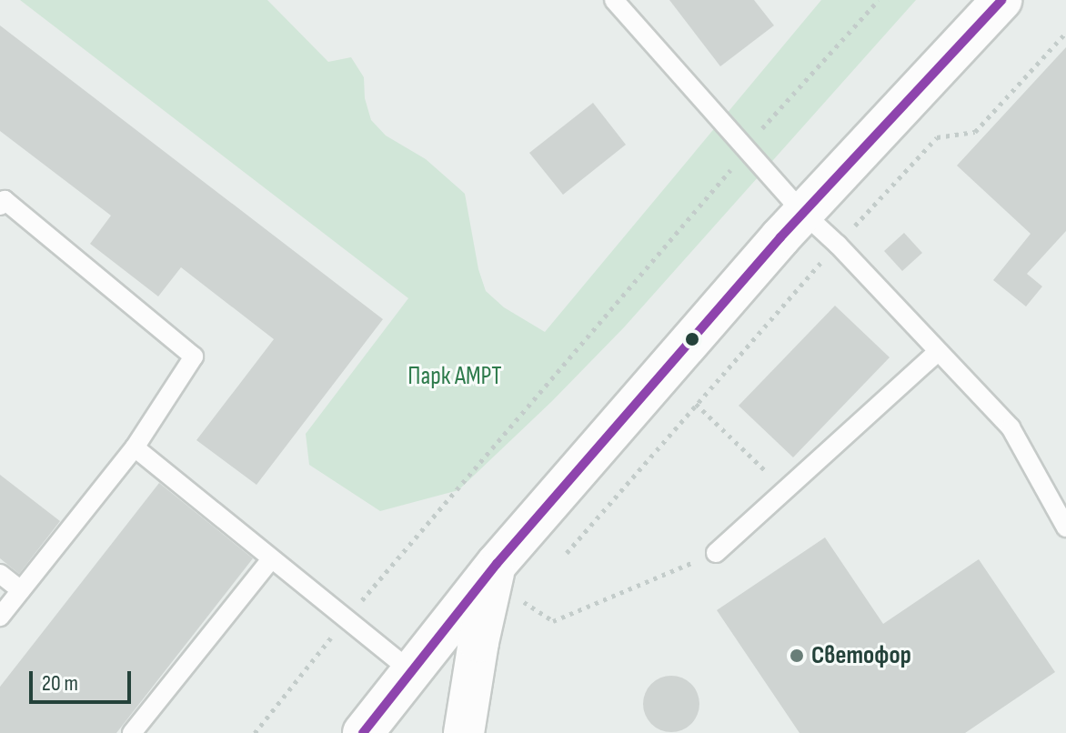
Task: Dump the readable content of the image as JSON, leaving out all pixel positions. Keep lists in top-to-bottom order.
{
  "parks": ["Парк АМРТ"],
  "places": ["Светофор"],
  "scale_bar": "20 m"
}
